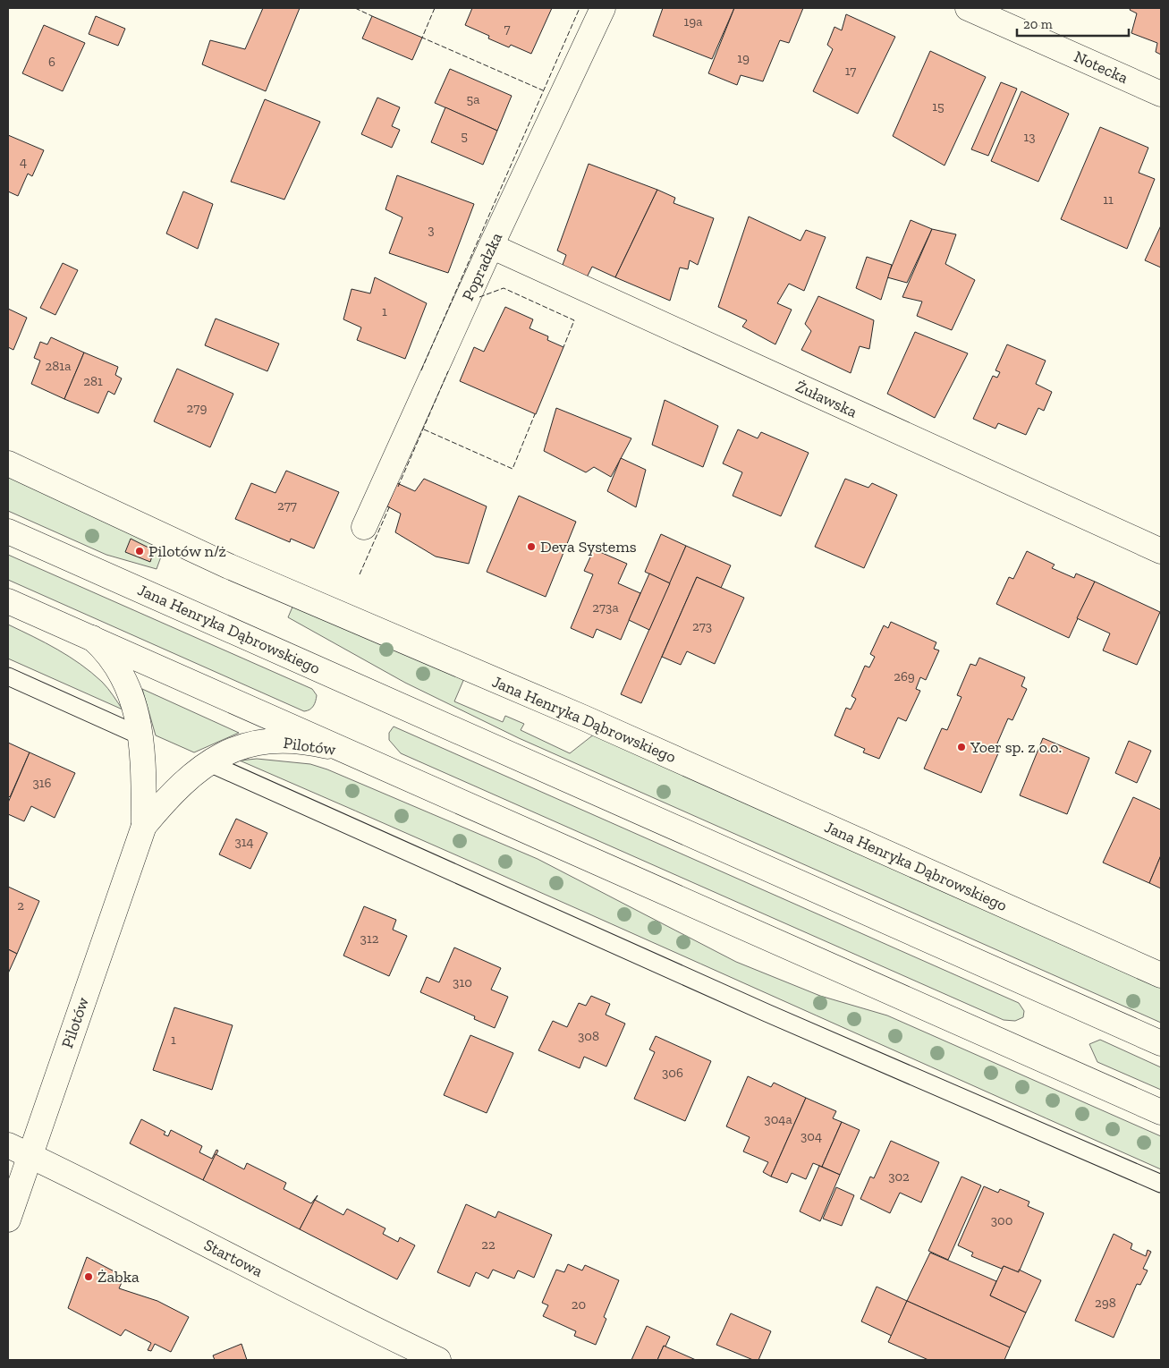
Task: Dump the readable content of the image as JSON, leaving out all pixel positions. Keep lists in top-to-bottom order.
{
  "streets": {
    "street": [
      "Notecka",
      "Popradzka",
      "Żuławska",
      "Jana Henryka Dąbrowskiego",
      "Pilotów",
      "Startowa"
    ]
  },
  "crossings": [
    ["Popradzka", "Żuławska"],
    ["Pilotów", "Startowa"]
  ],
  "places": [
    "Deva Systems",
    "Pilotów n/ż",
    "Yoer sp. z o.o.",
    "Żabka"
  ],
  "house_numbers": [
    "19a",
    "7",
    "19",
    "6",
    "17",
    "5a",
    "15",
    "5",
    "13",
    "4",
    "11",
    "3",
    "1",
    "281a",
    "281",
    "279",
    "277",
    "273a",
    "273",
    "269",
    "316",
    "314",
    "2",
    "312",
    "310",
    "308",
    "1",
    "306",
    "304a",
    "304",
    "302",
    "300",
    "22",
    "298",
    "20"
  ],
  "scale_bar": "20 m"
}
